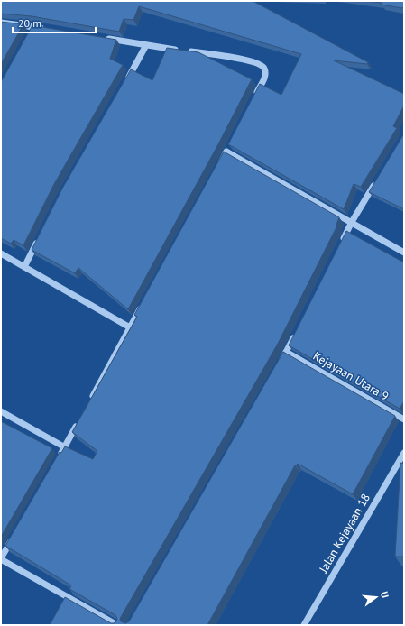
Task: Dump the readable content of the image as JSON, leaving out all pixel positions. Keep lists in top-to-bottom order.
{
  "streets": {
    "street": ["Kejayaan Utara 9", "Jalan Kejayaan 18"]
  },
  "scale_bar": "20 m",
  "north": "right"
}
